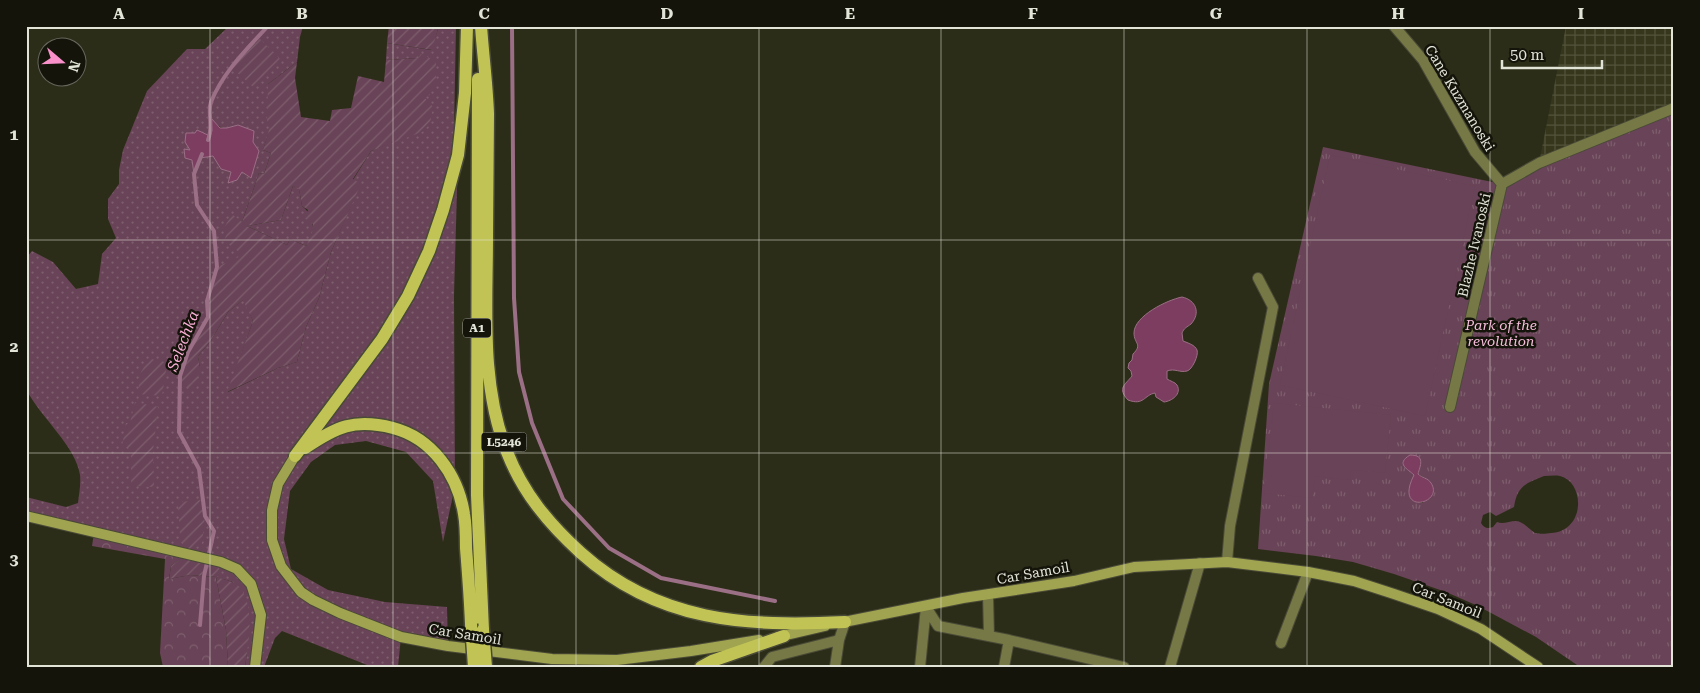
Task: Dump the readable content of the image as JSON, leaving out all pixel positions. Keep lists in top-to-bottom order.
{
  "streets": {
    "main road": ["A1", "L5246"],
    "street": ["Cane Kuzmanoski", "Blazhe Ivanoski", "Car Samoil"]
  },
  "crossings": [
    ["Cane Kuzmanoski", "Blazhe Ivanoski"],
    ["A1", "L5246"],
    ["L5246", "Car Samoil"]
  ],
  "water": ["Selechka"],
  "parks": ["Park of the revolution"],
  "scale_bar": "50 m",
  "north": "right",
  "grid": {
    "columns": [
      "A",
      "B",
      "C",
      "D",
      "E",
      "F",
      "G",
      "H",
      "I"
    ],
    "rows": ["1", "2", "3"]
  }
}
